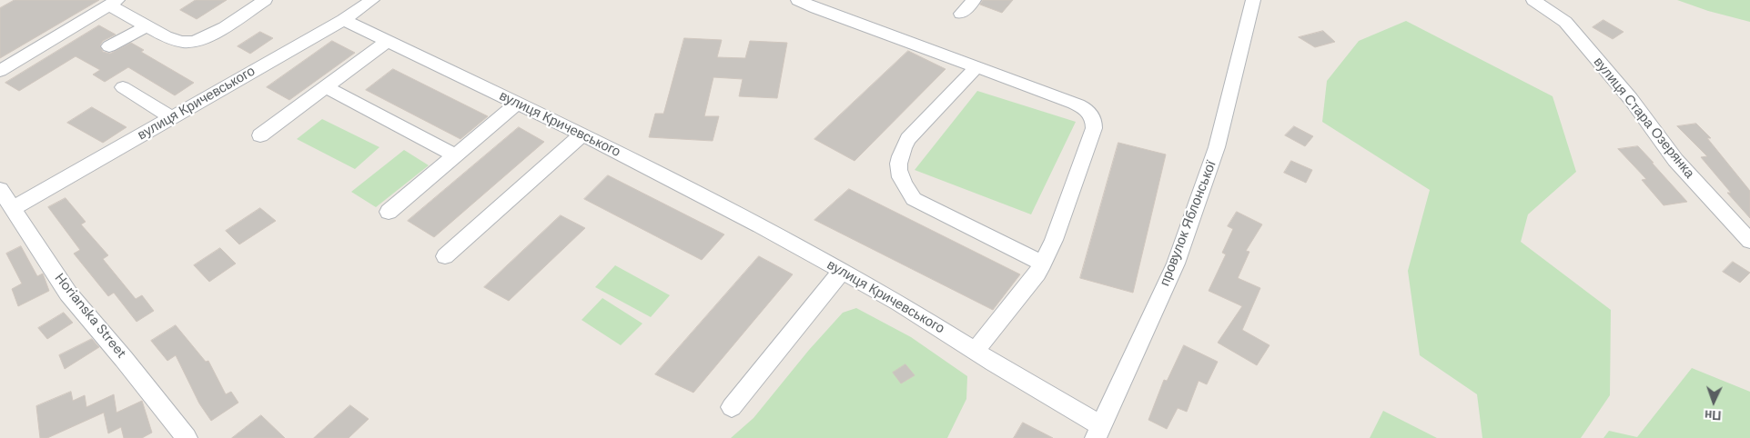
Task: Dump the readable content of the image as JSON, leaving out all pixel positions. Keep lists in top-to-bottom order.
{
  "streets": {
    "street": [
      "вулиця Кричевського",
      "вулиця Стара Озерянка",
      "провулок Яблонської",
      "Horianska Street"
    ]
  },
  "crossings": [
    ["вулиця Кричевського", "провулок Яблонської"],
    ["вулиця Кричевського", "Horianska Street"]
  ],
  "north": "bottom"
}
